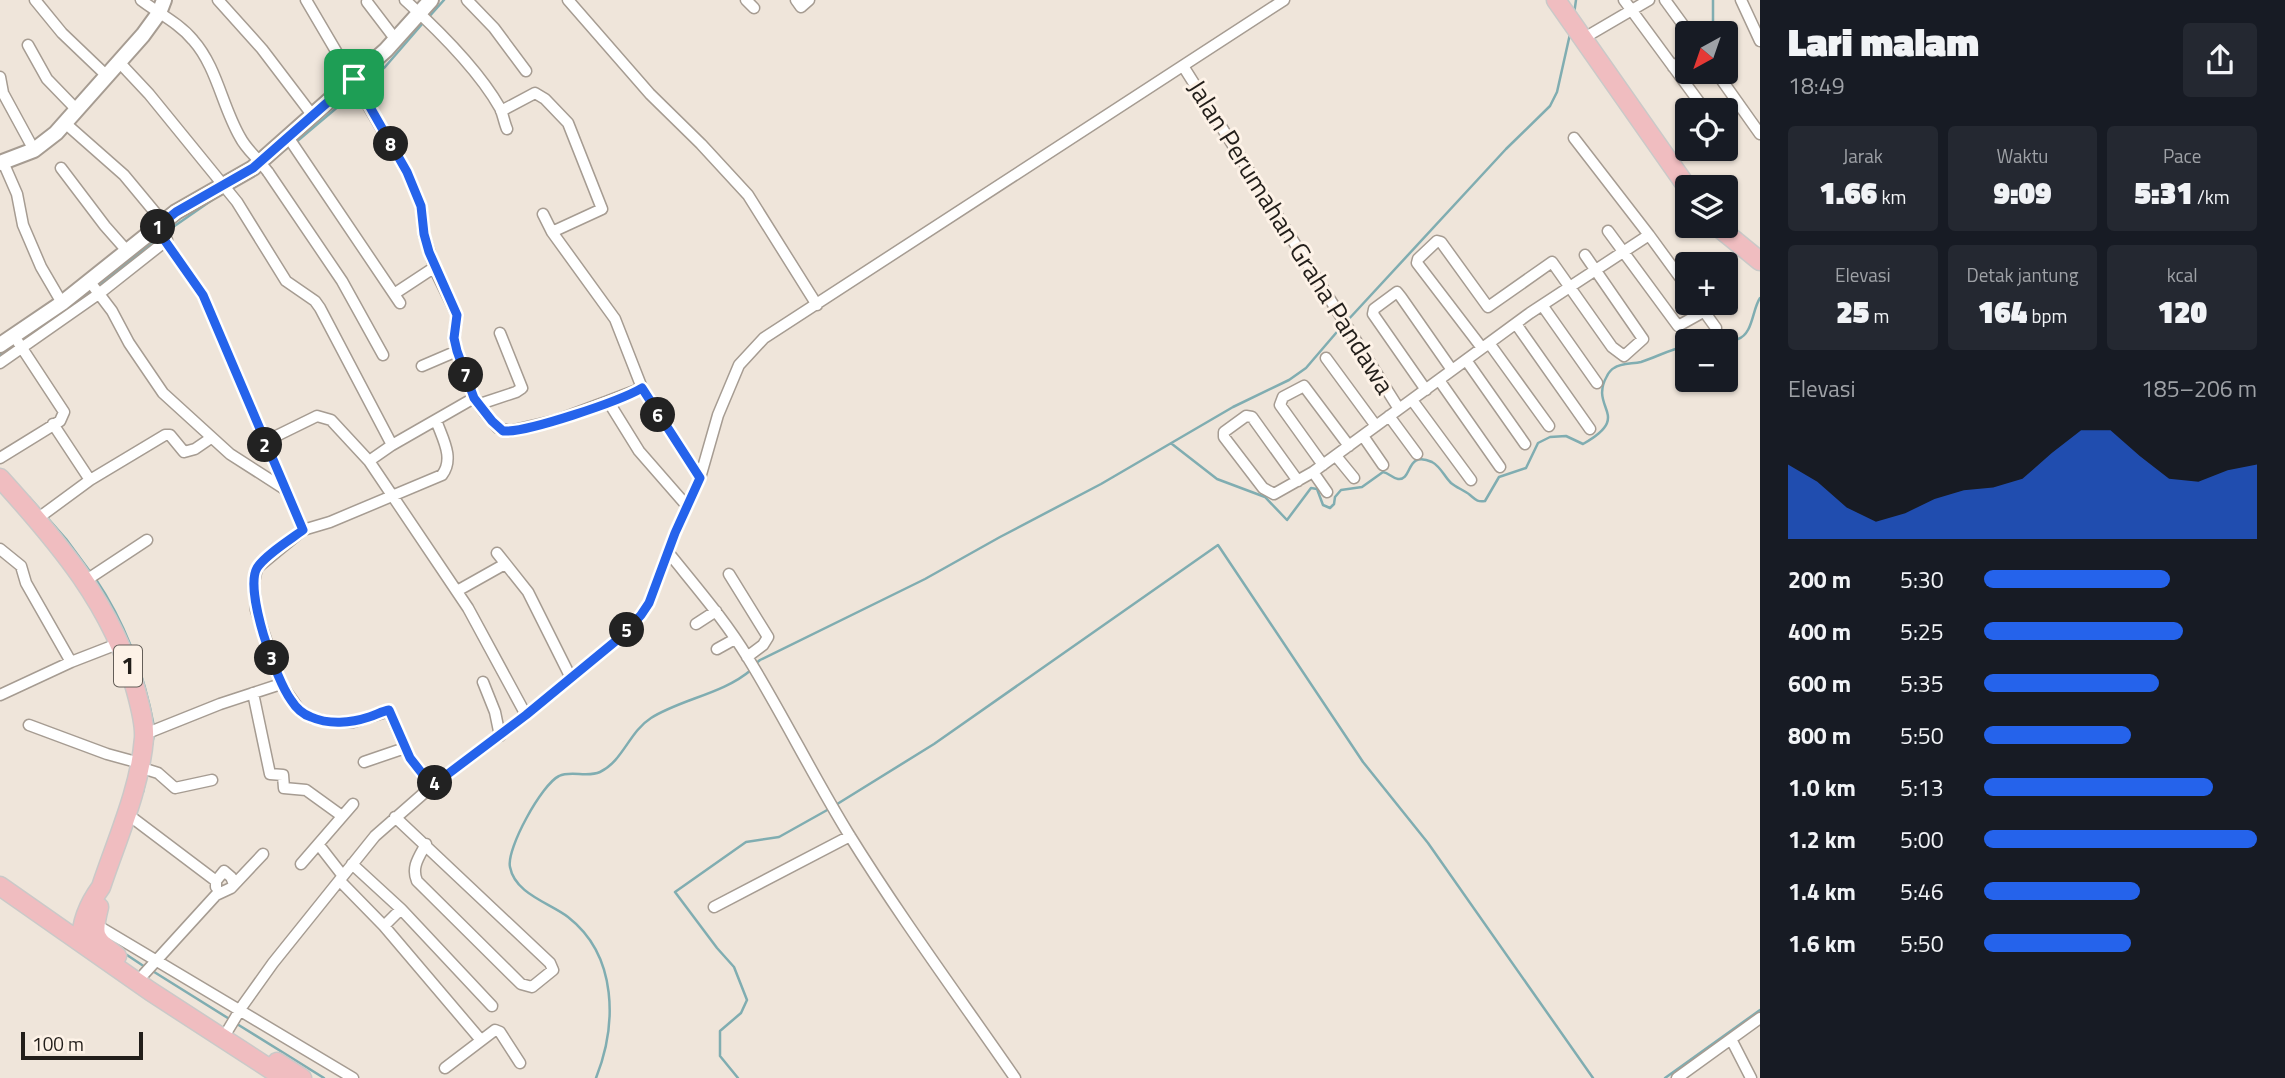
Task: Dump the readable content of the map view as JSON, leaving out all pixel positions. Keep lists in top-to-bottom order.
{
  "streets": {
    "highway": ["1"],
    "street": ["Jalan Perumahan Graha Pandawa"]
  },
  "scale_bar": "100 m",
  "north": "bottom left",
  "page": {
    "heading": ["Lari malam", "18:49"],
    "map_buttons": ["+", "−"],
    "stats": [
      ["Jarak", "1.66 km"],
      ["Waktu", "9:09"],
      ["Pace", "5:31 /km"],
      ["Elevasi", "25 m"],
      ["Detak jantung", "164 bpm"],
      ["kcal", "120"]
    ],
    "pins": [
      "8",
      "1",
      "7",
      "6",
      "2",
      "5",
      "3",
      "4"
    ],
    "chart": ["Elevasi", "185–206 m"],
    "list": [
      {
        "name": "200 m",
        "note": "5:30"
      },
      {
        "name": "400 m",
        "note": "5:25"
      },
      {
        "name": "600 m",
        "note": "5:35"
      },
      {
        "name": "800 m",
        "note": "5:50"
      },
      {
        "name": "1.0 km",
        "note": "5:13"
      },
      {
        "name": "1.2 km",
        "note": "5:00"
      },
      {
        "name": "1.4 km",
        "note": "5:46"
      },
      {
        "name": "1.6 km",
        "note": "5:50"
      }
    ],
    "scale": "100 m"
  }
}
